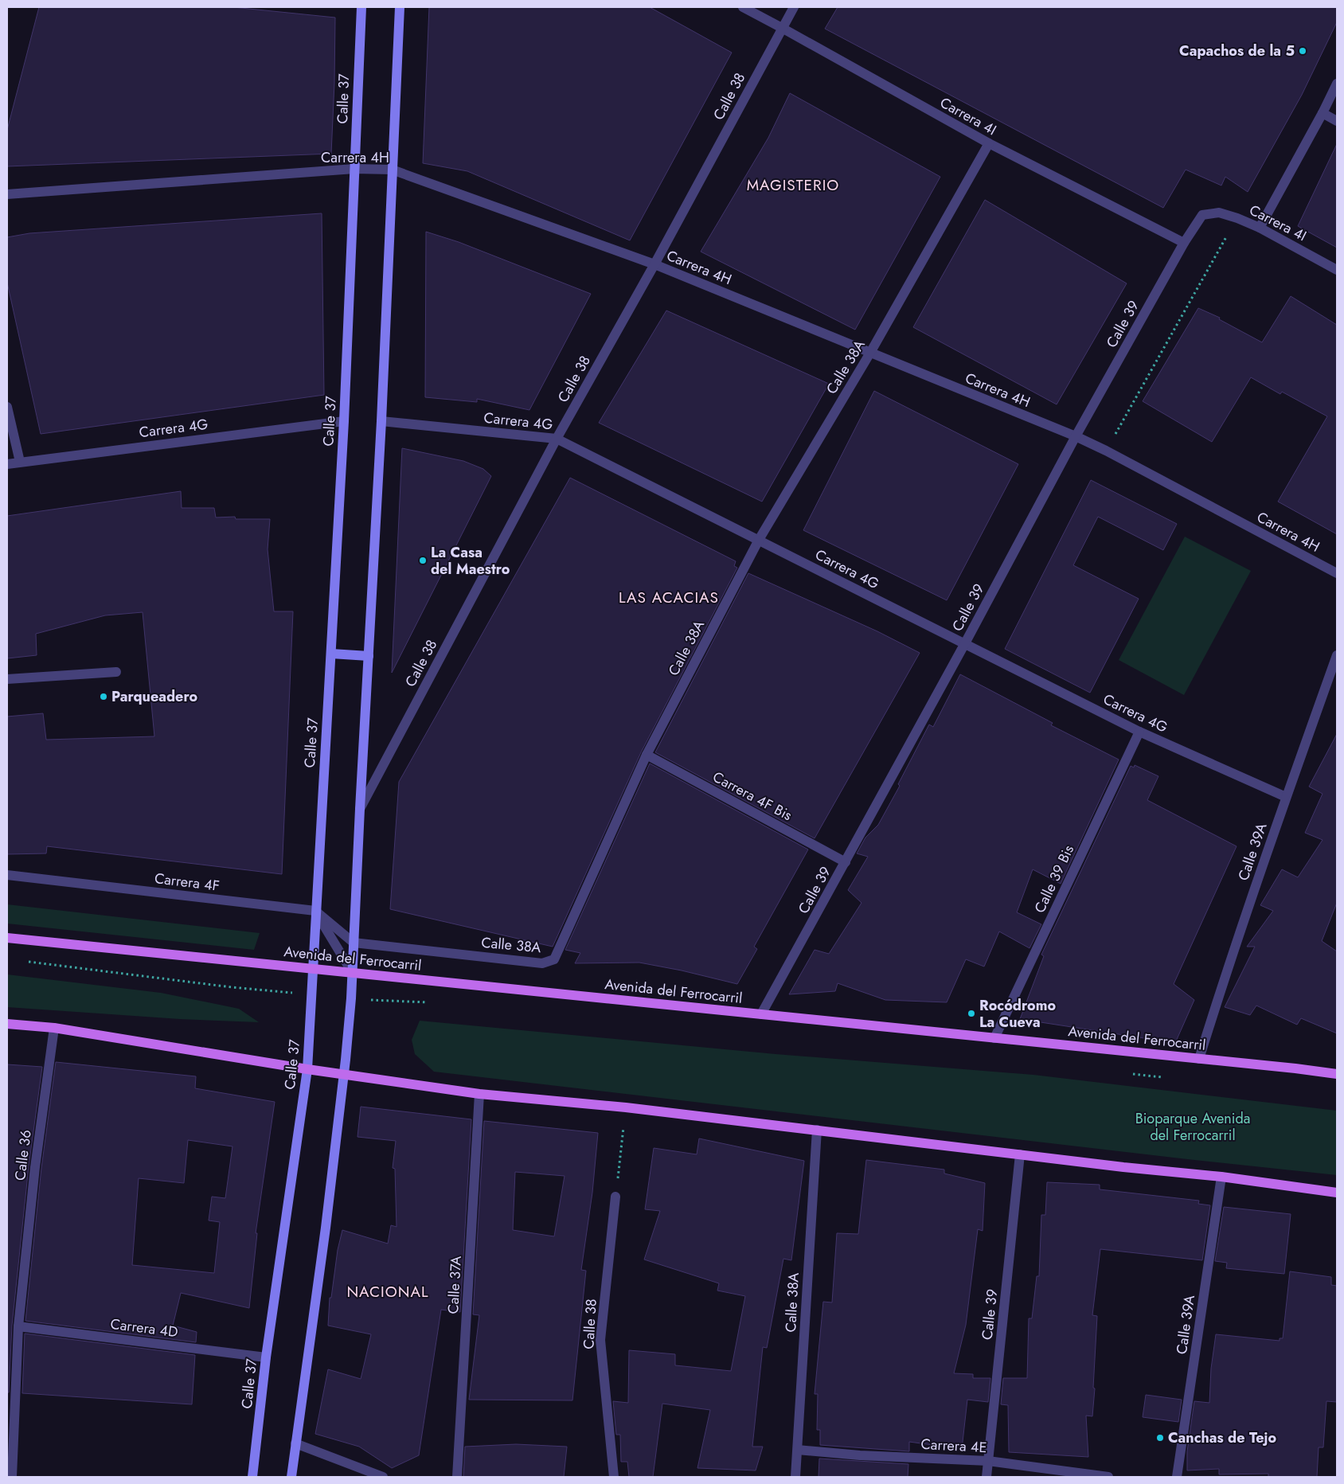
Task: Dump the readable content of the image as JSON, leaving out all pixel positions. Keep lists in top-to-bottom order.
{
  "streets": {
    "main road": ["Calle 37", "Avenida del Ferrocarril"],
    "street": [
      "Calle 38",
      "Carrera 4I",
      "Carrera 4H",
      "Calle 39",
      "Calle 38A",
      "Carrera 4G",
      "Carrera 4F Bis",
      "Calle 39A",
      "Calle 39 Bis",
      "Carrera 4F",
      "Calle 36",
      "Calle 37A",
      "Carrera 4D",
      "Carrera 4E"
    ]
  },
  "crossings": [
    ["Calle 38", "Carrera 4I"],
    ["Calle 38", "Carrera 4H"],
    ["Calle 38", "Carrera 4G"],
    ["Calle 37", "Carrera 4H"],
    ["Calle 37", "Carrera 4G"],
    ["Calle 37", "Carrera 4F"],
    ["Calle 37", "Avenida del Ferrocarril"],
    ["Calle 37", "Carrera 4D"],
    ["Carrera 4I", "Calle 39"],
    ["Carrera 4I", "Calle 38A"],
    ["Carrera 4H", "Calle 39"],
    ["Carrera 4H", "Calle 38A"],
    ["Calle 39", "Carrera 4G"],
    ["Calle 39", "Carrera 4F Bis"],
    ["Calle 39", "Avenida del Ferrocarril"],
    ["Calle 39", "Carrera 4E"],
    ["Calle 38A", "Carrera 4G"],
    ["Calle 38A", "Carrera 4F Bis"],
    ["Calle 38A", "Carrera 4E"],
    ["Carrera 4G", "Calle 39A"],
    ["Carrera 4G", "Calle 39 Bis"],
    ["Calle 39A", "Avenida del Ferrocarril"],
    ["Calle 39 Bis", "Avenida del Ferrocarril"],
    ["Calle 36", "Carrera 4D"]
  ],
  "districts": ["MAGISTERIO", "LAS ACACIAS", "NACIONAL"],
  "parks": ["Bioparque Avenida del Ferrocarril"],
  "places": [
    "Capachos de la 5",
    "La Casa del Maestro",
    "Parqueadero",
    "Rocódromo La Cueva",
    "Canchas de Tejo"
  ]
}
